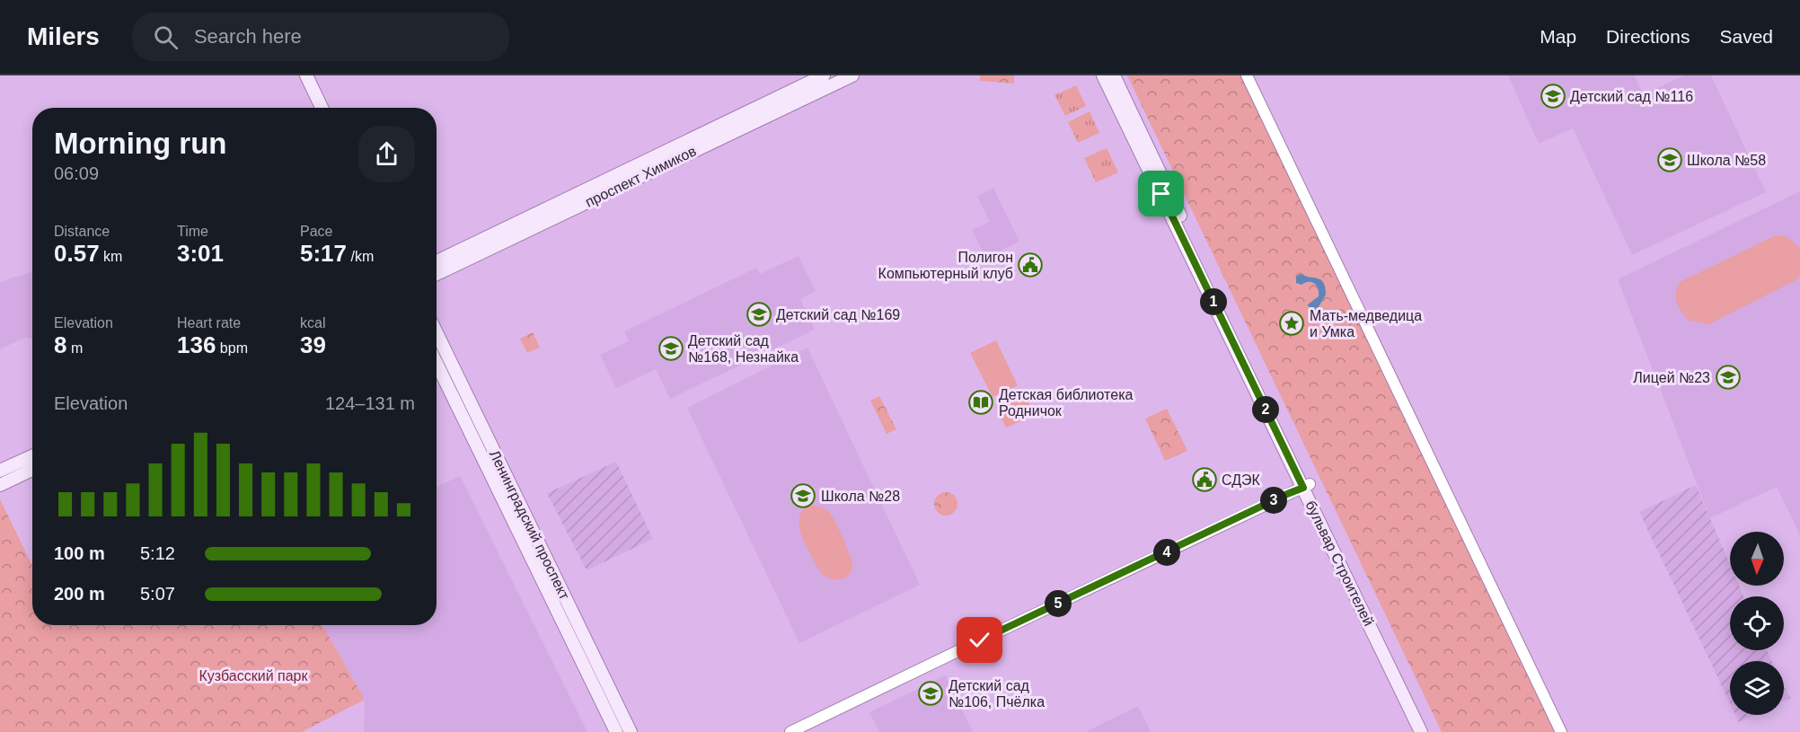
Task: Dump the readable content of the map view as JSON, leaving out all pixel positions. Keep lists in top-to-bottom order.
{
  "streets": {
    "main road": ["проспект Химиков", "Ленинградский проспект", "бульвар Строителей"]
  },
  "parks": ["Кузбасский парк"],
  "places": {
    "school or university": [
      "Детский сад №116",
      "Школа №58",
      "Детский сад №169",
      "Детский сад №168, Незнайка",
      "Лицей №23",
      "Школа №28",
      "Детский сад №106, Пчёлка"
    ],
    "public building": ["Полигон Компьютерный клуб", "СДЭК"],
    "place": ["Мать-медведица и Умка"],
    "library": ["Детская библиотека Родничок"]
  },
  "north": "bottom",
  "page": {
    "header": "Milers",
    "search": "Search here",
    "nav": ["Map", "Directions", "Saved"],
    "heading": ["Morning run", "06:09"],
    "stats": [
      ["Distance", "0.57 km"],
      ["Time", "3:01"],
      ["Pace", "5:17 /km"],
      ["Elevation", "8 m"],
      ["Heart rate", "136 bpm"],
      ["kcal", "39"]
    ],
    "pins": [
      "1",
      "2",
      "3",
      "4",
      "5"
    ],
    "chart": ["Elevation", "124–131 m"],
    "list": [
      {
        "name": "100 m",
        "note": "5:12"
      },
      {
        "name": "200 m",
        "note": "5:07"
      }
    ]
  }
}
